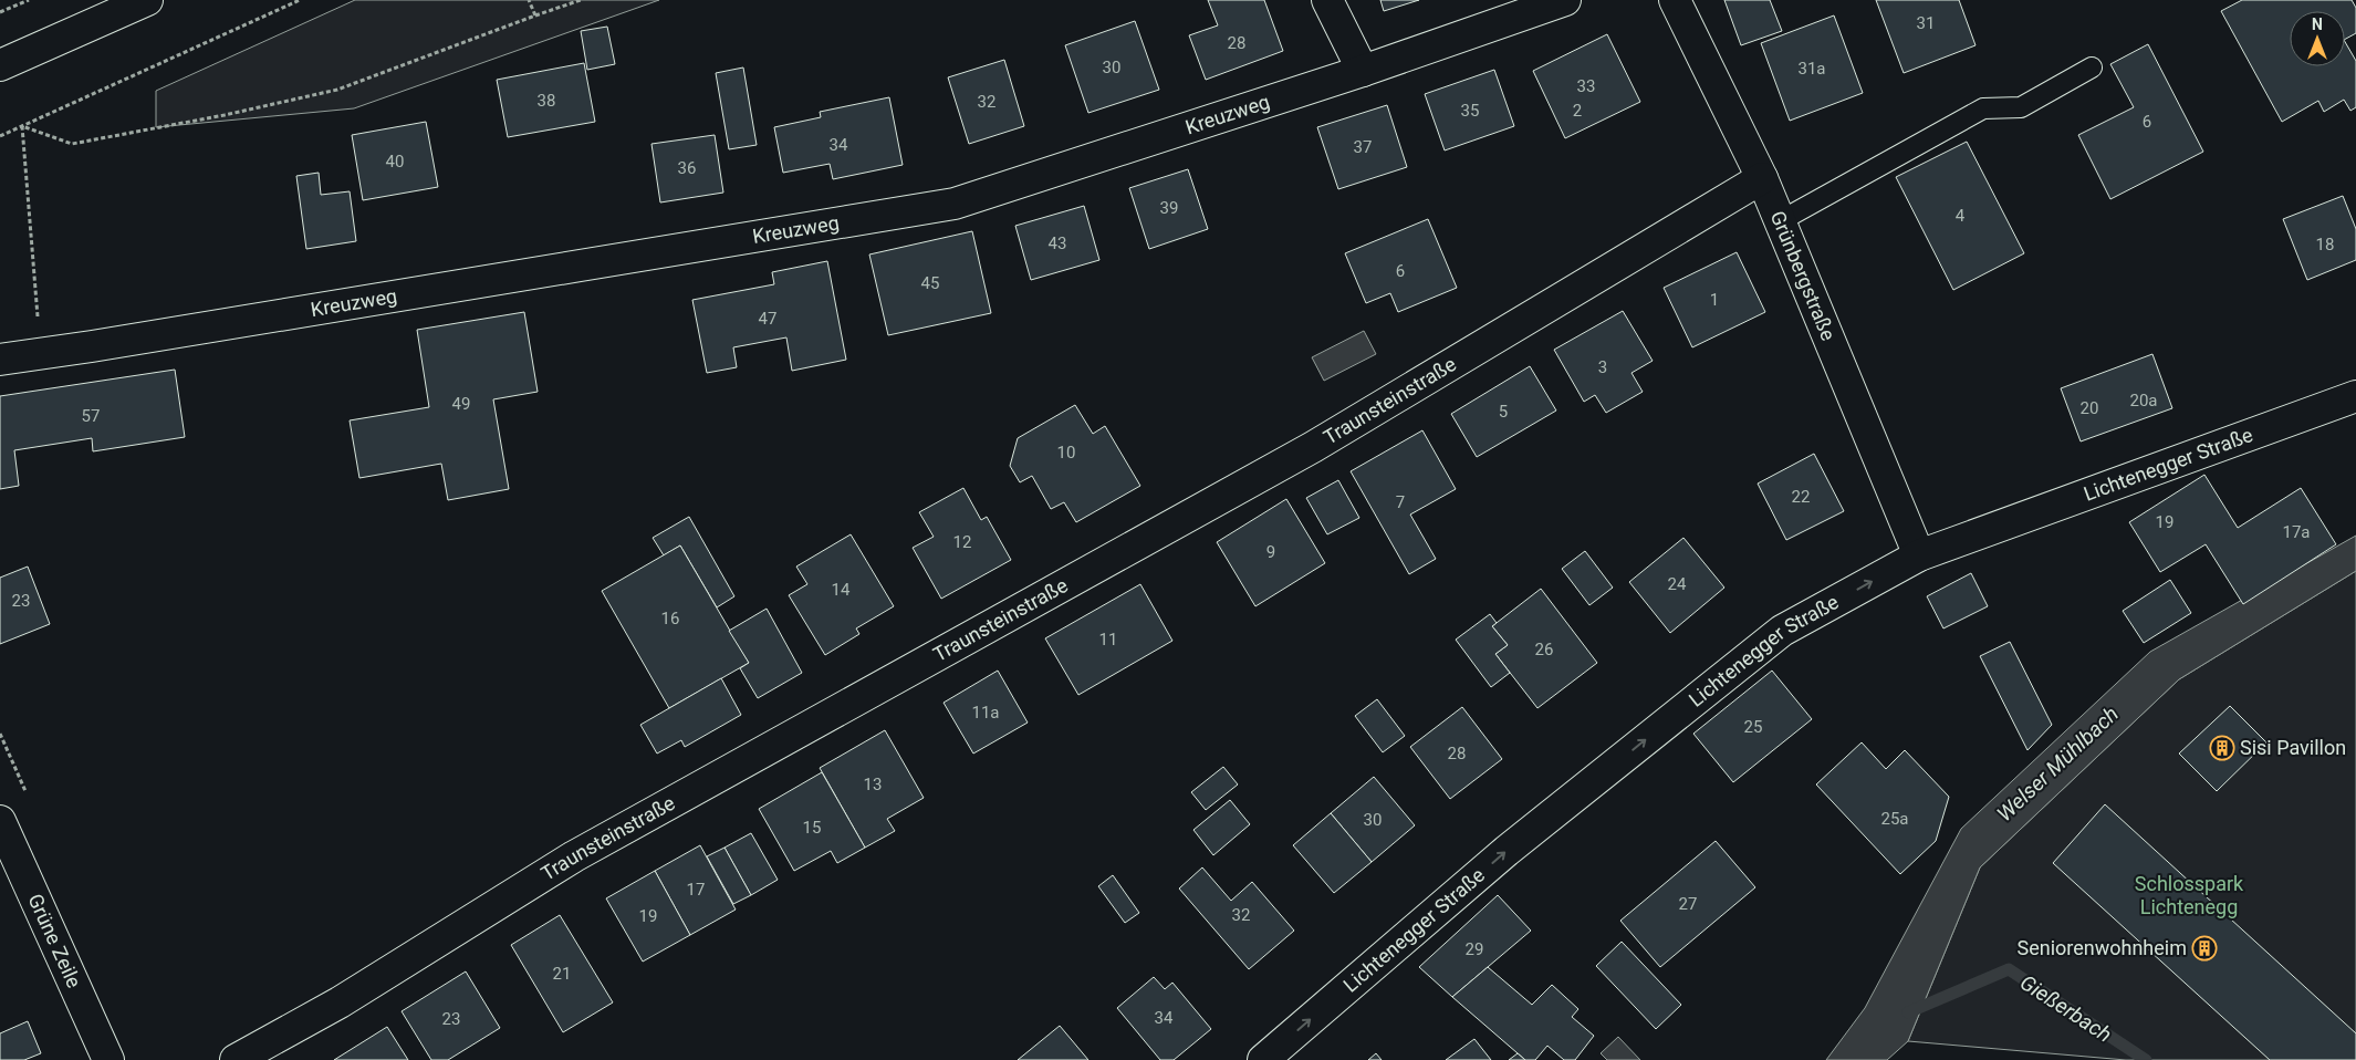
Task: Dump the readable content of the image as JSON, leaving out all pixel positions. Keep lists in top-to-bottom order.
{
  "streets": {
    "street": [
      "Kreuzweg",
      "Grünbergstraße",
      "Traunsteinstraße",
      "Lichtenegger Straße",
      "Grüne Zeile"
    ]
  },
  "crossings": [
    ["Grünbergstraße", "Traunsteinstraße"],
    ["Grünbergstraße", "Lichtenegger Straße"]
  ],
  "one_way": ["Lichtenegger Straße"],
  "water": ["Welser Mühlbach", "Gießerbach"],
  "parks": ["Schlosspark Lichtenegg"],
  "places": {
    "building": ["Sisi Pavillon", "Seniorenwohnheim"]
  },
  "house_numbers": [
    "31",
    "28",
    "30",
    "31a",
    "33",
    "38",
    "32",
    "35",
    "2",
    "6",
    "34",
    "37",
    "40",
    "36",
    "39",
    "4",
    "43",
    "18",
    "6",
    "45",
    "1",
    "47",
    "3",
    "20a",
    "49",
    "20",
    "5",
    "57",
    "10",
    "22",
    "7",
    "19",
    "17a",
    "12",
    "9",
    "24",
    "14",
    "23",
    "16",
    "11",
    "26",
    "11a",
    "25",
    "28",
    "13",
    "25a",
    "30",
    "15",
    "17",
    "27",
    "32",
    "19",
    "29",
    "21",
    "34",
    "23"
  ],
  "north": "top"
}
